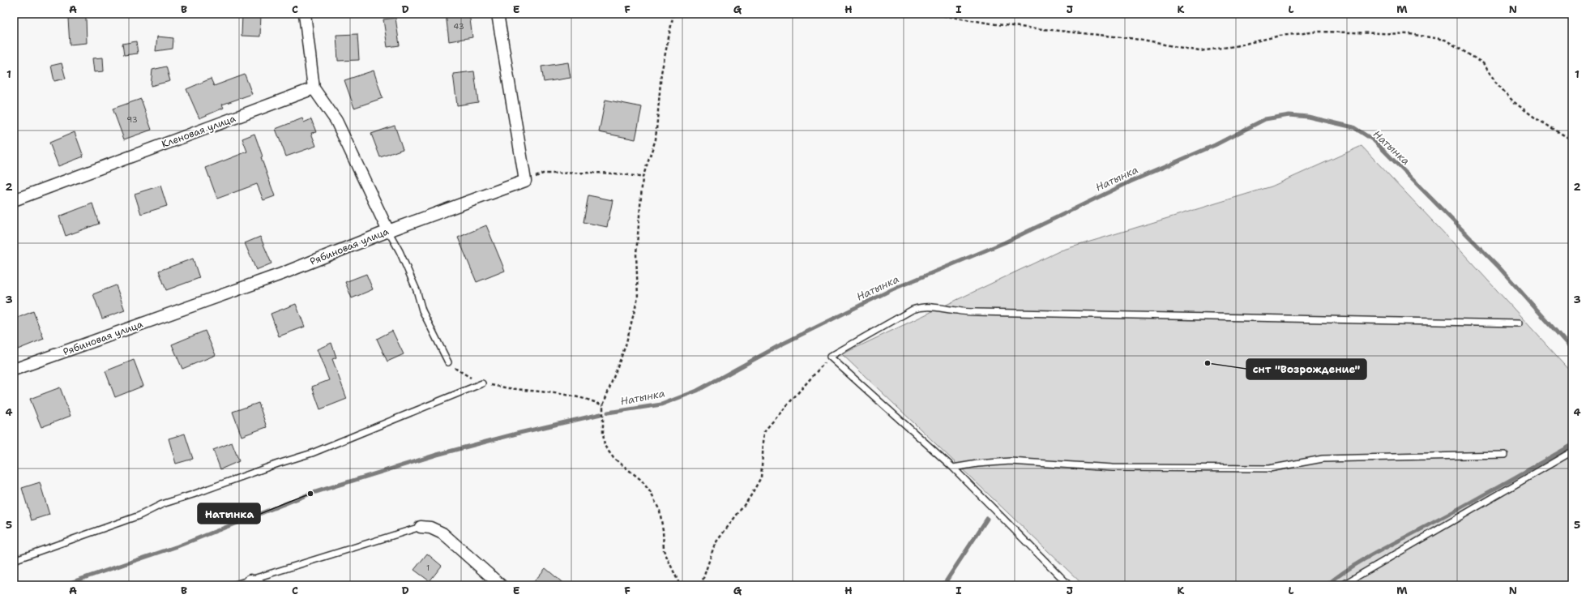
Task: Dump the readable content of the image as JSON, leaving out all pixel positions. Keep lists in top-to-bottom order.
{
  "streets": {
    "street": ["Кленовая улица", "Рябиновая улица"]
  },
  "water": ["Натынка"],
  "places": ["снт \"Возрождение\"", "Натынка"],
  "house_numbers": ["43", "93", "1"],
  "grid": {
    "columns": [
      "A",
      "B",
      "C",
      "D",
      "E",
      "F",
      "G",
      "H",
      "I",
      "J",
      "K",
      "L",
      "M",
      "N"
    ],
    "rows": [
      "1",
      "2",
      "3",
      "4",
      "5"
    ]
  }
}
